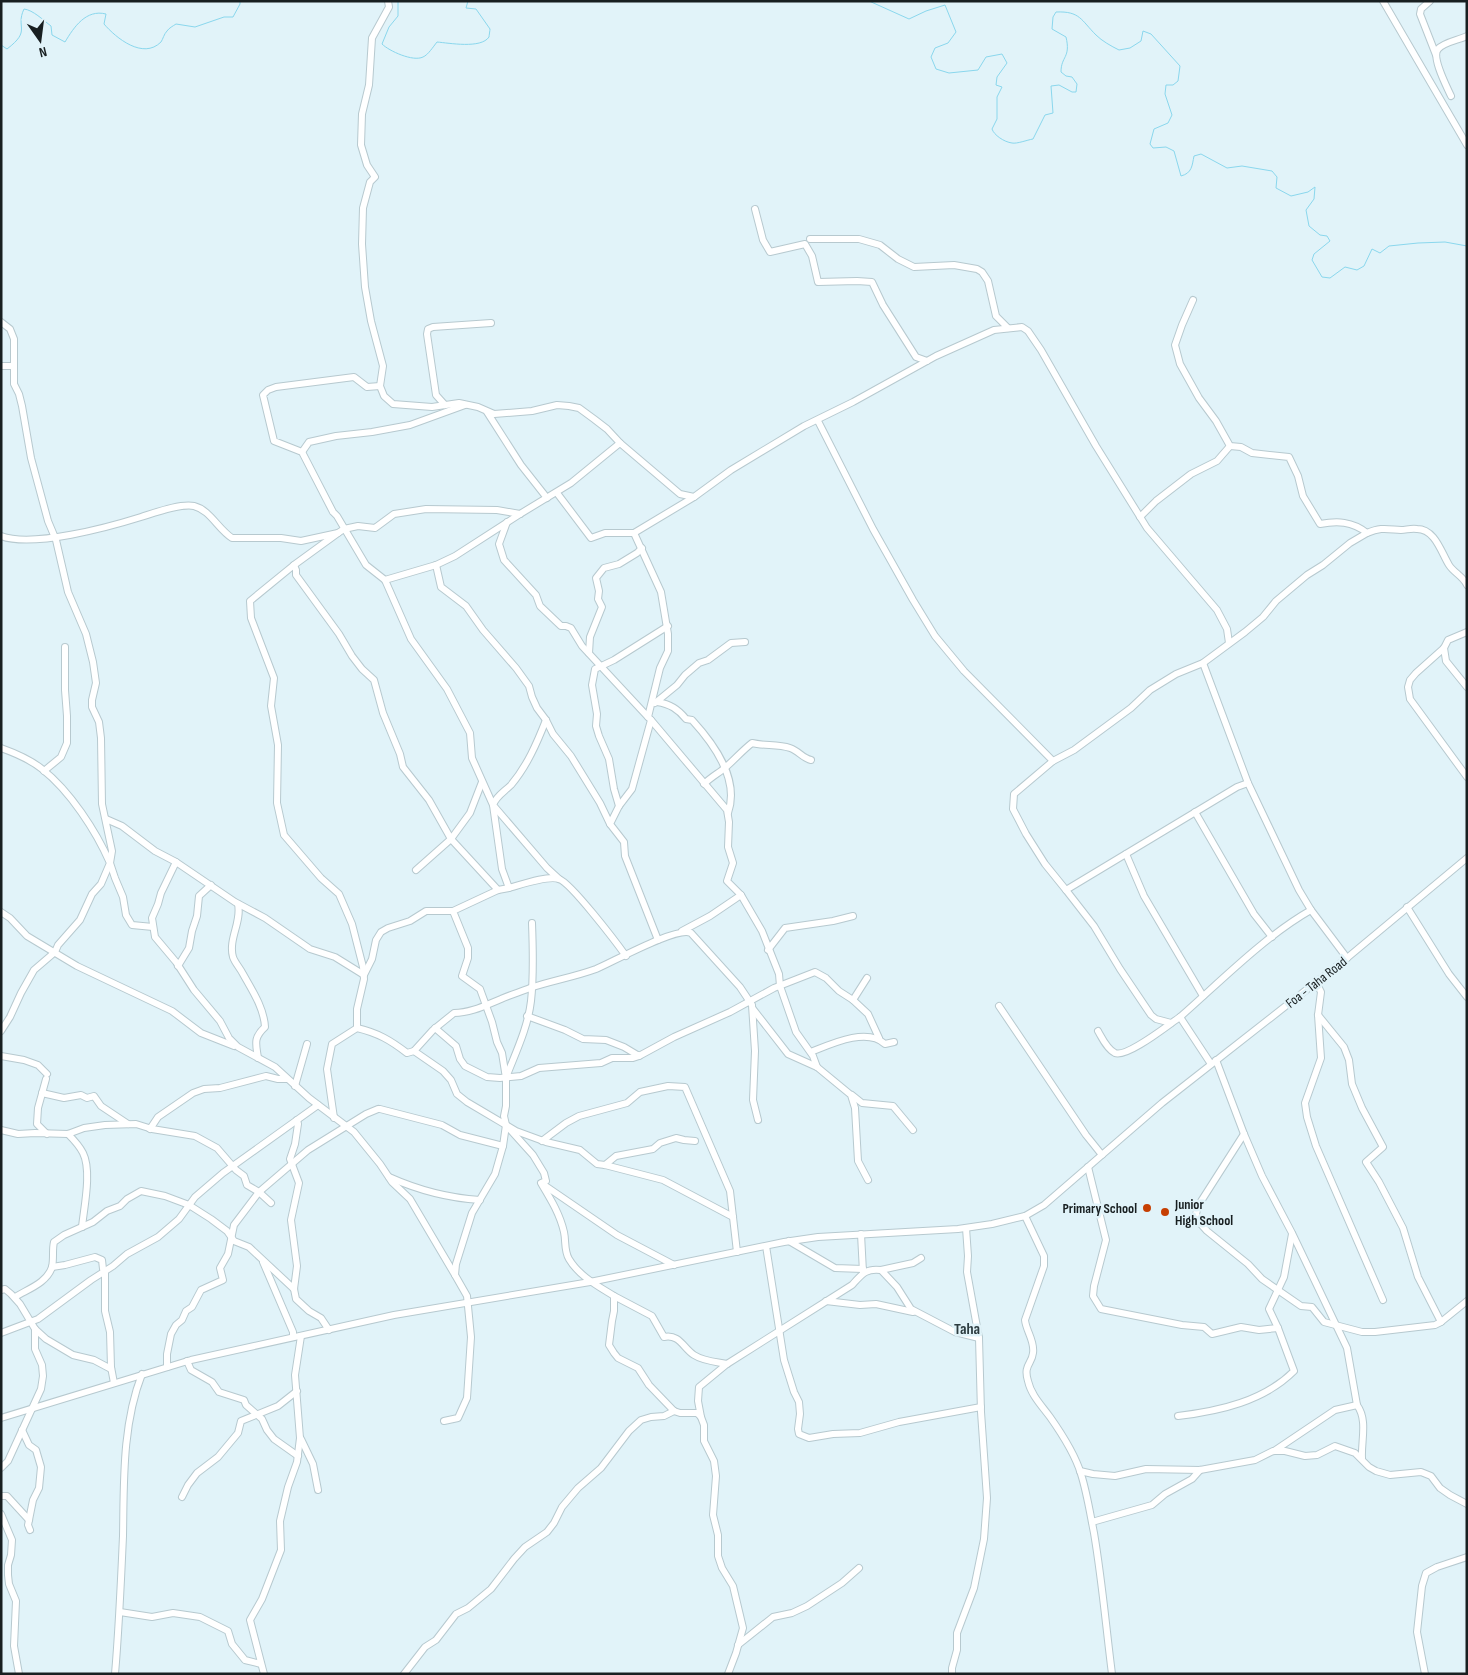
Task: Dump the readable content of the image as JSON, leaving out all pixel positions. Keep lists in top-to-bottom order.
{
  "streets": {
    "street": ["Foa - Taha Road"]
  },
  "districts": ["Taha"],
  "places": ["Primary School", "Junior High School"],
  "north": "bottom"
}
